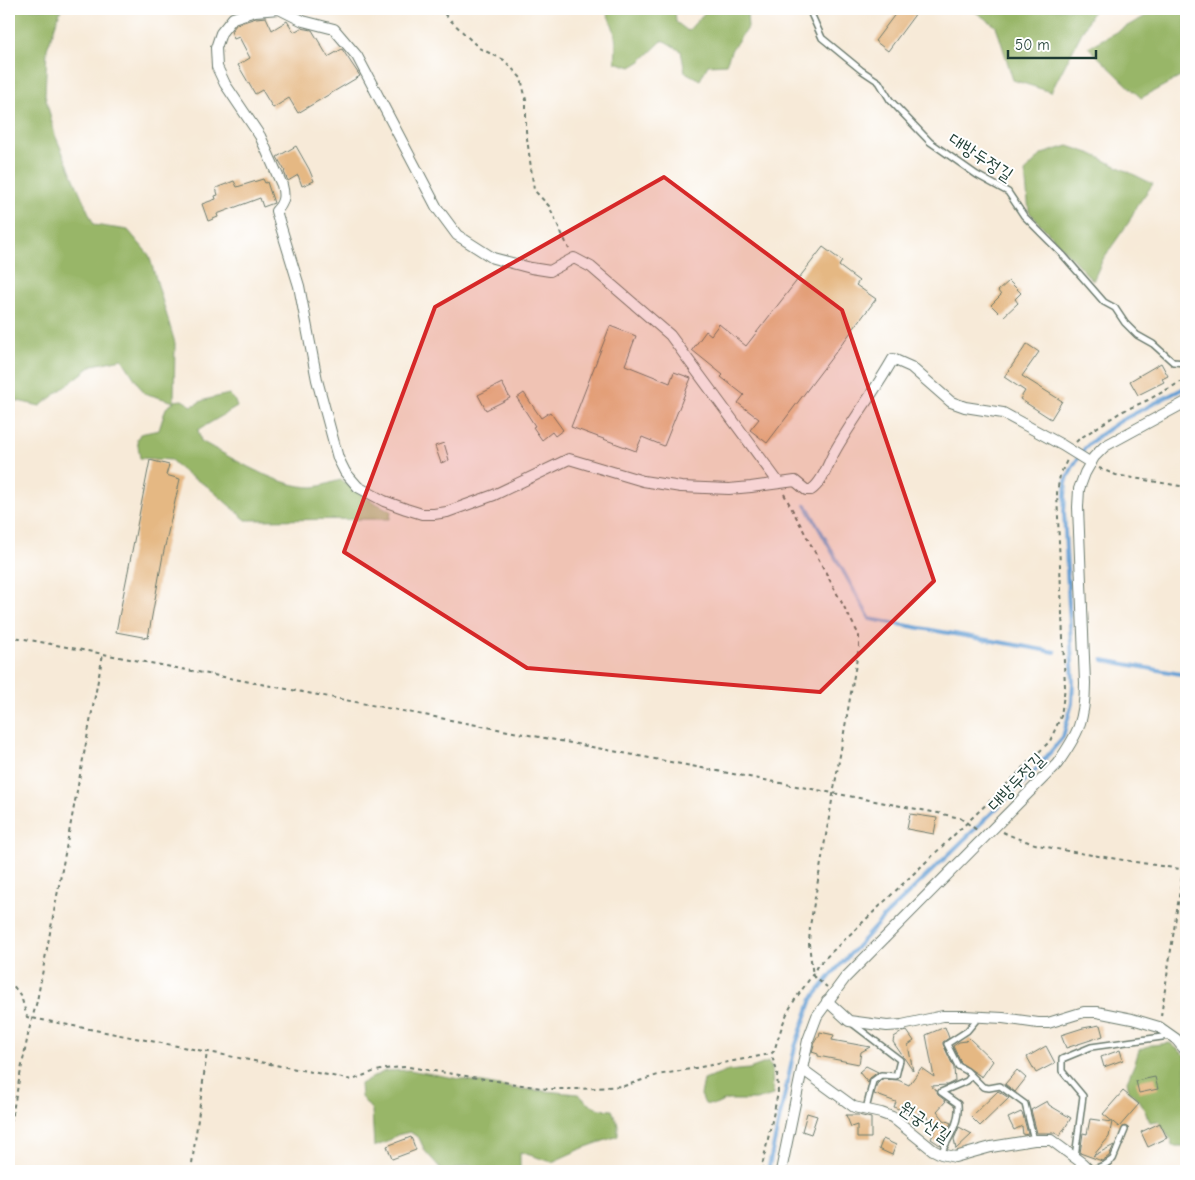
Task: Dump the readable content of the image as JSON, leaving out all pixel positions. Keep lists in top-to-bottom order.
{
  "streets": {
    "street": ["대방두정길", "원궁산길"]
  },
  "crossings": [
    ["대방두정길", "원궁산길"]
  ],
  "scale_bar": "50 m"
}
